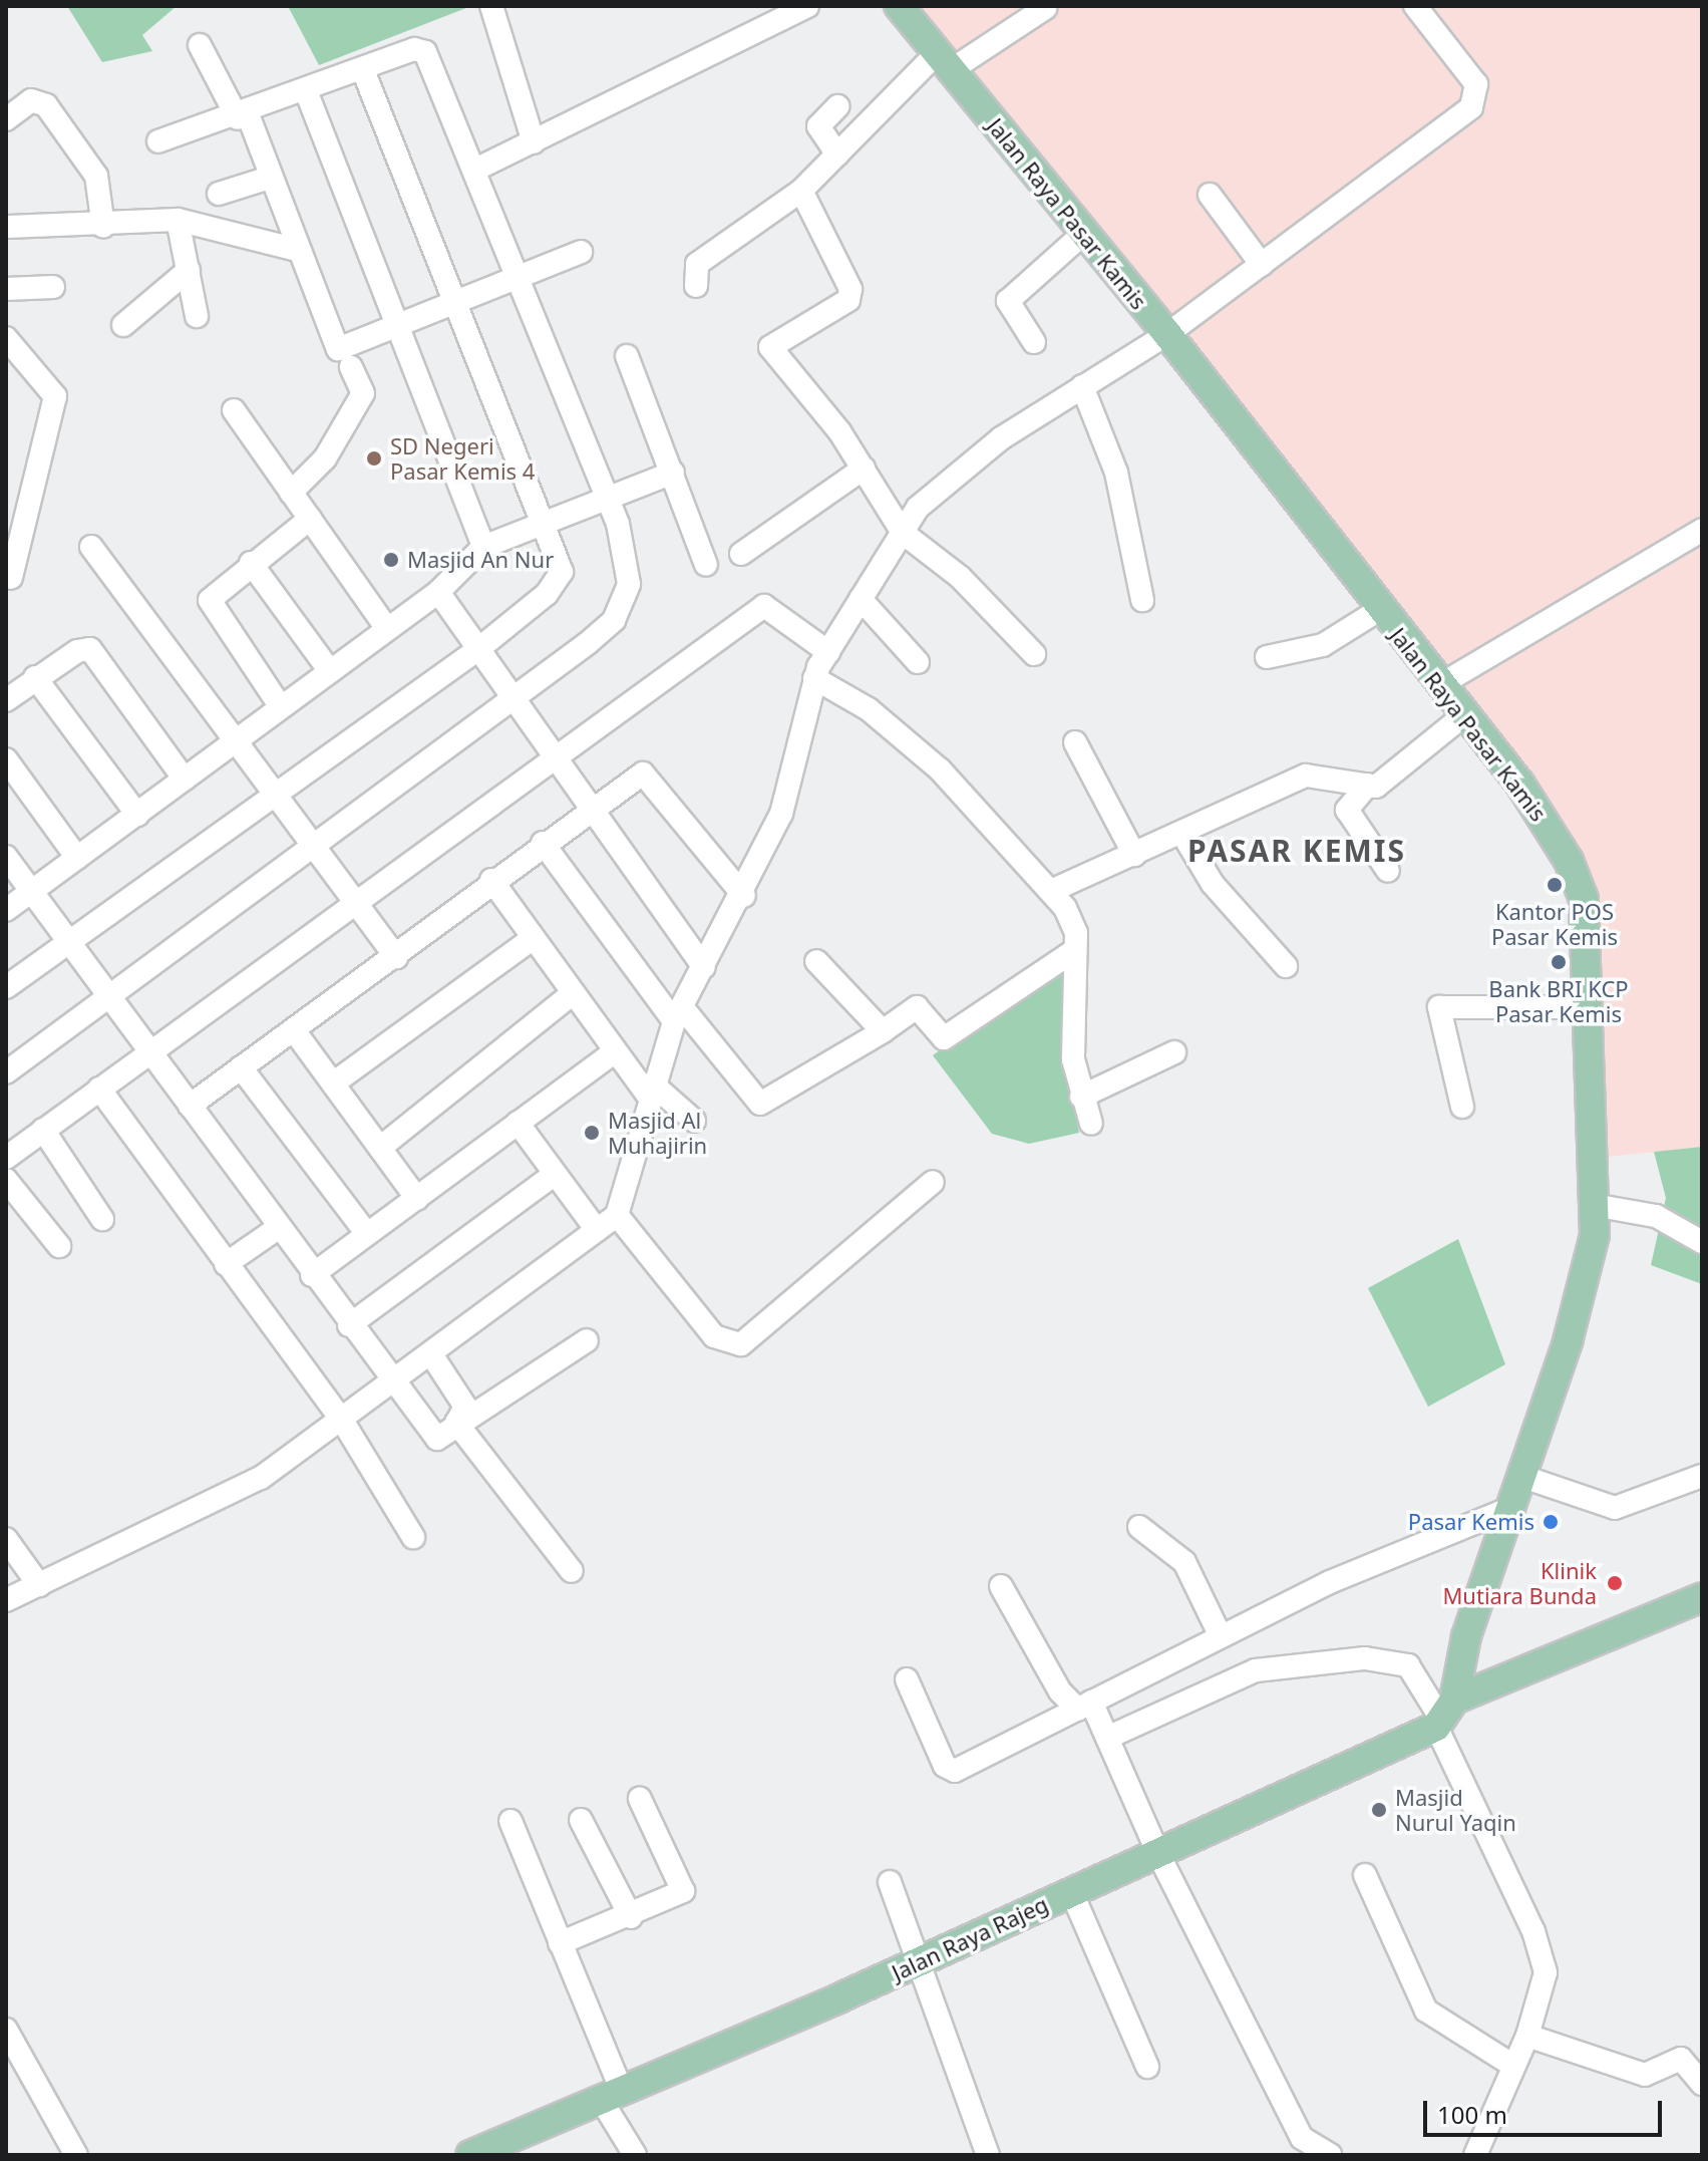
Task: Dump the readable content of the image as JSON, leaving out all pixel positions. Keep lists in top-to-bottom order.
{
  "streets": {
    "main road": ["Jalan Raya Pasar Kamis", "Jalan Raya Rajeg"]
  },
  "crossings": [
    ["Jalan Raya Pasar Kamis", "Jalan Raya Rajeg"]
  ],
  "districts": ["PASAR KEMIS"],
  "places": [
    "SD Negeri Pasar Kemis 4",
    "Masjid An Nur",
    "Kantor POS Pasar Kemis",
    "Bank BRI KCP Pasar Kemis",
    "Masjid Al Muhajirin",
    "Pasar Kemis",
    "Klinik Mutiara Bunda",
    "Masjid Nurul Yaqin"
  ],
  "scale_bar": "100 m"
}
